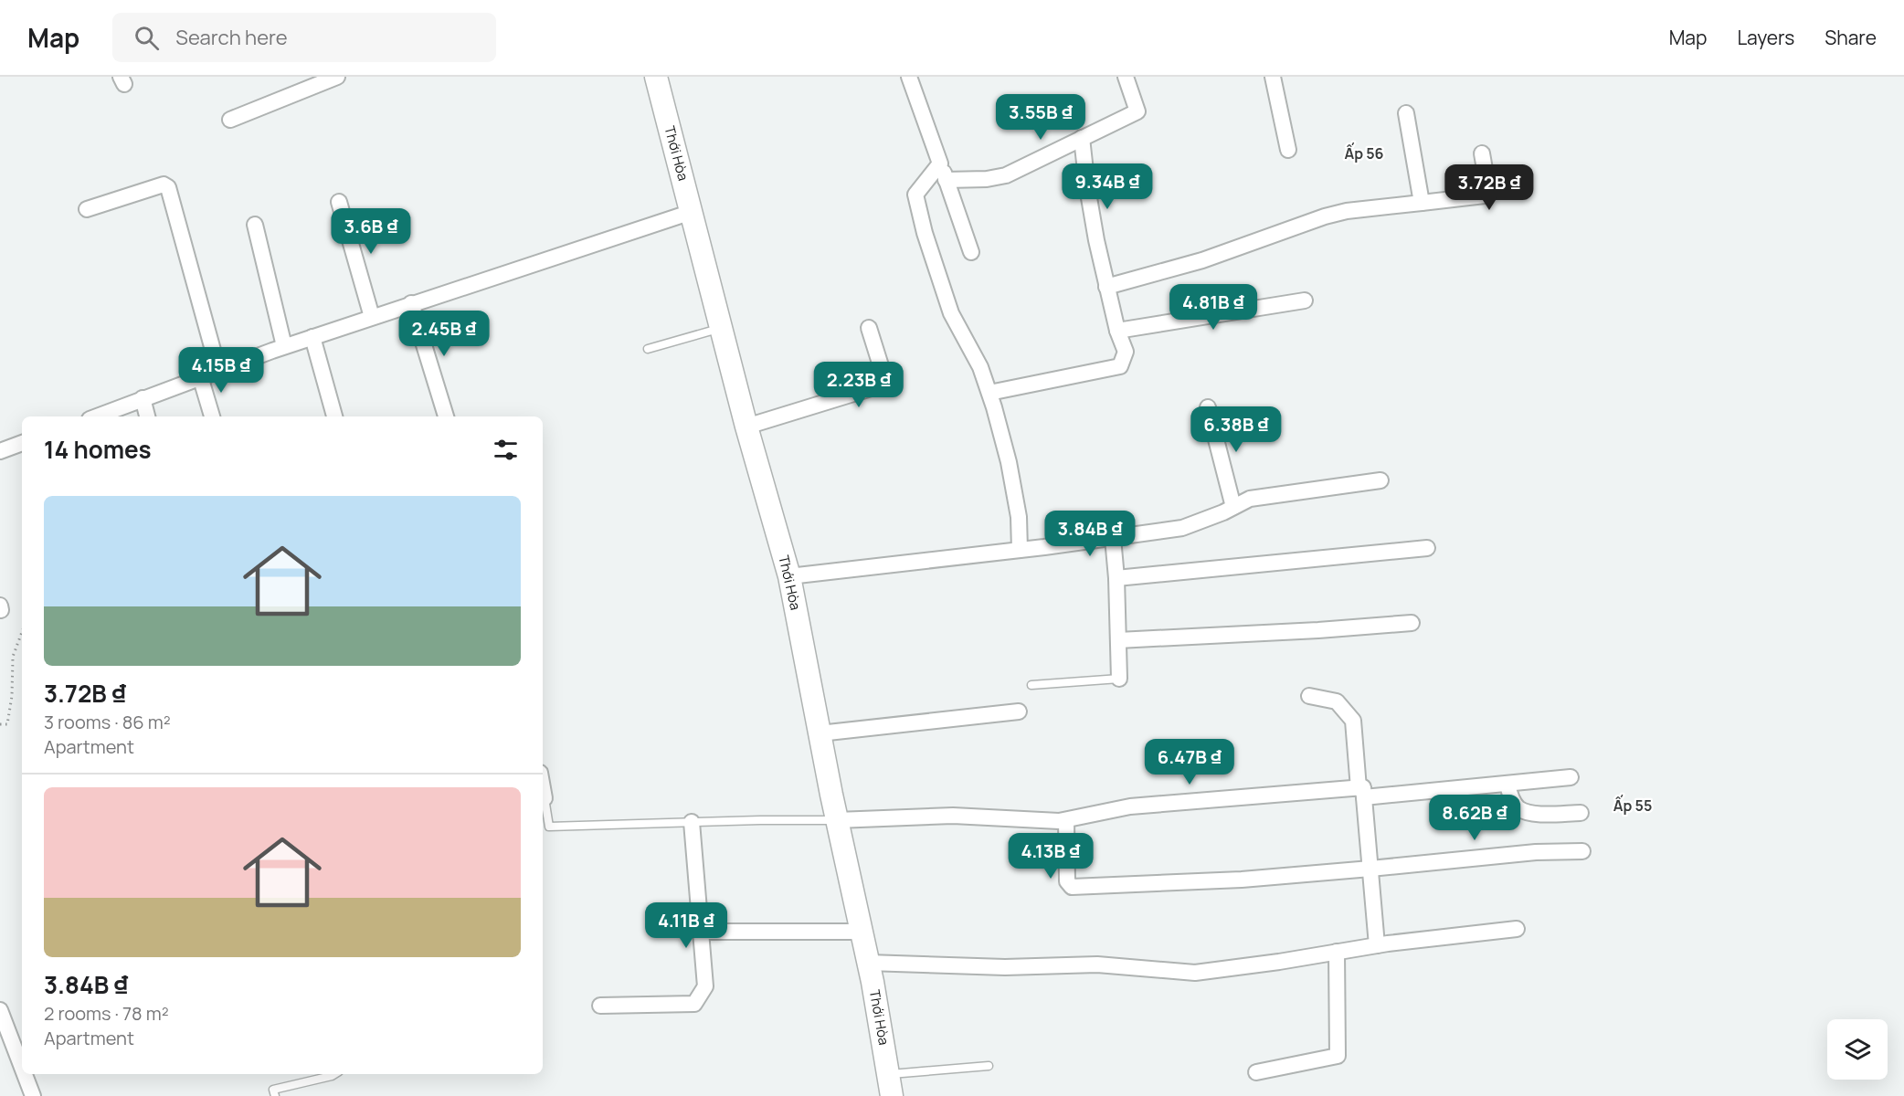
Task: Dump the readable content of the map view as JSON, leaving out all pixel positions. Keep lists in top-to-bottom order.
{
  "streets": {
    "street": ["Thới Hòa"]
  },
  "districts": ["Ấp 56", "Ấp 55"],
  "page": {
    "header": "Map",
    "search": "Search here",
    "nav": ["Map", "Layers", "Share"],
    "price": [
      "3.55B ₫",
      "9.34B ₫",
      "3.72B ₫",
      "3.6B ₫",
      "4.81B ₫",
      "2.45B ₫",
      "4.15B ₫",
      "2.23B ₫",
      "6.38B ₫",
      "3.84B ₫",
      "6.47B ₫",
      "8.62B ₫",
      "4.13B ₫",
      "4.11B ₫"
    ],
    "heading": "14 homes",
    "list": [
      {
        "name": "3.72B ₫",
        "note": "3 rooms · 86 m² · Apartment"
      },
      {
        "name": "3.84B ₫",
        "note": "2 rooms · 78 m² · Apartment"
      }
    ]
  }
}
